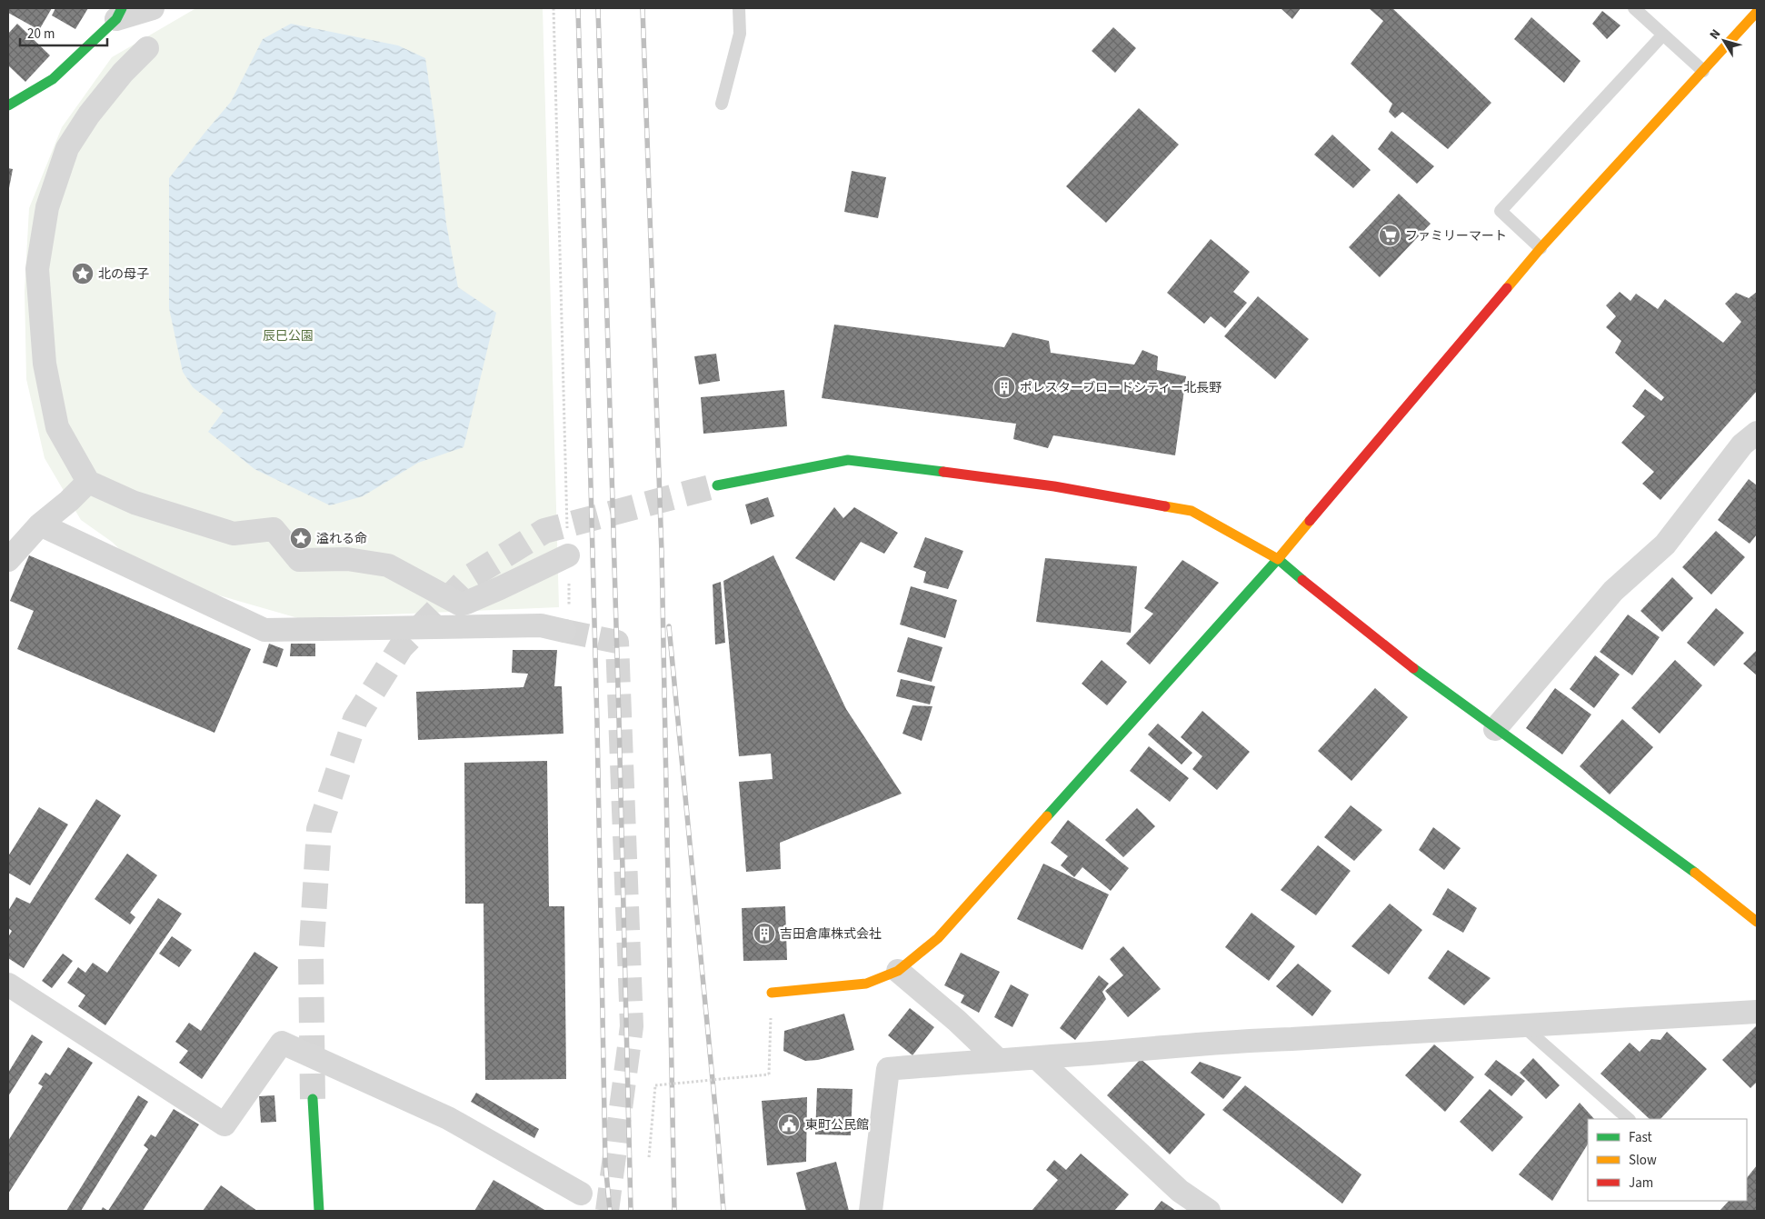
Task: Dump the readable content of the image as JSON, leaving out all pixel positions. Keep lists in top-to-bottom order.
{
  "parks": ["辰巳公園"],
  "places": {
    "supermarket": ["ファミリーマート"],
    "place": ["北の母子", "溢れる命"],
    "building": ["ポレスターブロードシティー北長野", "吉田倉庫株式会社"],
    "public building": ["東町公民館"]
  },
  "legend": ["Fast", "Slow", "Jam"],
  "scale_bar": "20 m",
  "north": "top left"
}
